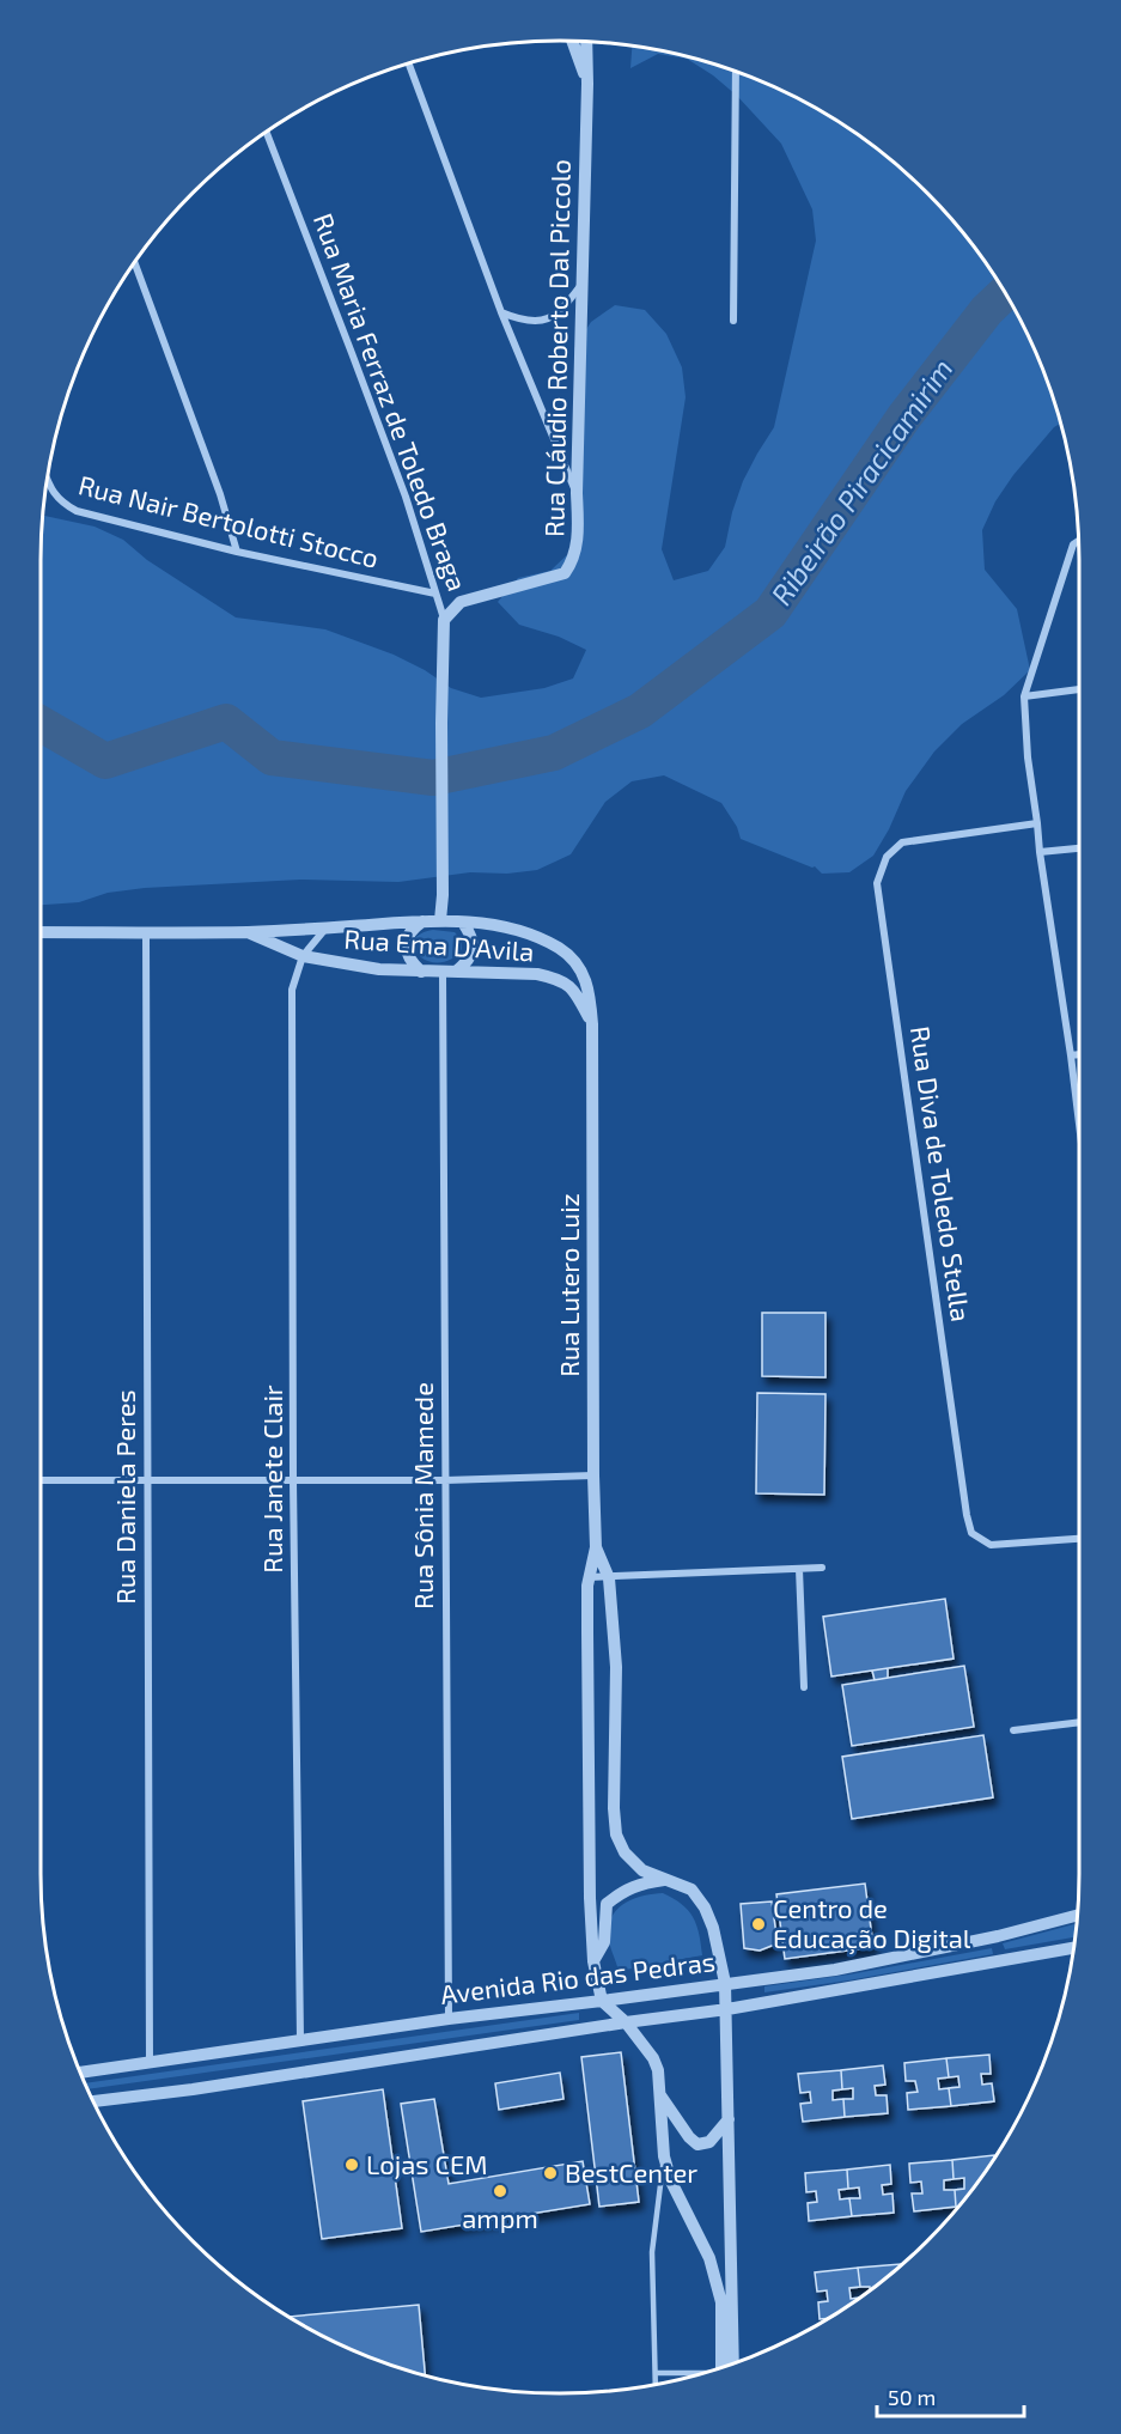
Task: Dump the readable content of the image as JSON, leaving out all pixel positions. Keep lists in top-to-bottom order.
{
  "streets": {
    "street": [
      "Rua Cláudio Roberto Dal Piccolo",
      "Rua Maria Ferraz de Toledo Braga",
      "Rua Nair Bertolotti Stocco",
      "Rua Ema D'Avila",
      "Rua Diva de Toledo Stella",
      "Rua Lutero Luiz",
      "Rua Janete Clair",
      "Rua Sônia Mamede",
      "Rua Daniela Peres",
      "Avenida Rio das Pedras"
    ]
  },
  "crossings": [
    ["Rua Cláudio Roberto Dal Piccolo", "Rua Maria Ferraz de Toledo Braga"],
    ["Rua Maria Ferraz de Toledo Braga", "Rua Nair Bertolotti Stocco"],
    ["Rua Maria Ferraz de Toledo Braga", "Rua Ema D'Avila"],
    ["Rua Maria Ferraz de Toledo Braga", "Rua Sônia Mamede"],
    ["Rua Ema D'Avila", "Rua Lutero Luiz"],
    ["Rua Ema D'Avila", "Rua Janete Clair"],
    ["Rua Ema D'Avila", "Rua Sônia Mamede"],
    ["Rua Lutero Luiz", "Avenida Rio das Pedras"],
    ["Rua Janete Clair", "Avenida Rio das Pedras"],
    ["Rua Sônia Mamede", "Avenida Rio das Pedras"],
    ["Rua Daniela Peres", "Avenida Rio das Pedras"]
  ],
  "water": ["Ribeirão Piracicamirim"],
  "places": [
    "Centro de Educação Digital",
    "Lojas CEM",
    "BestCenter",
    "ampm"
  ],
  "scale_bar": "50 m"
}
